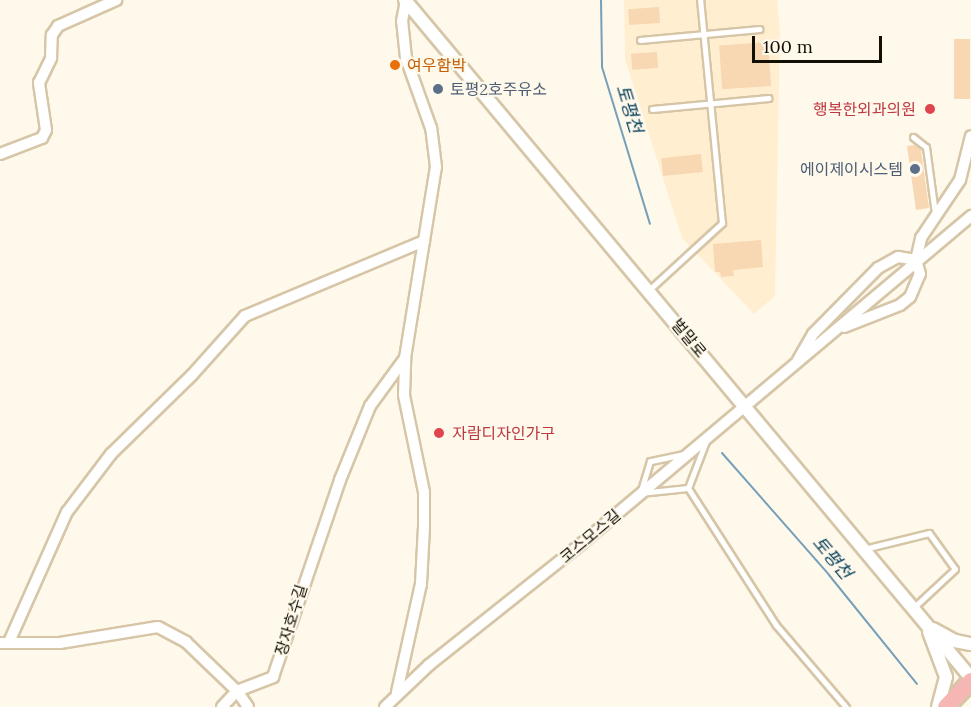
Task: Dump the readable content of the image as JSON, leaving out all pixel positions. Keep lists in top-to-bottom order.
{
  "streets": {
    "street": ["벌말로", "코스모스길", "장자호수길"]
  },
  "crossings": [
    ["벌말로", "코스모스길"]
  ],
  "water": ["토평천"],
  "places": [
    "여우함박",
    "토평2호주유소",
    "행복한외과의원",
    "에이제이시스템",
    "자람디자인가구"
  ],
  "scale_bar": "100 m"
}
